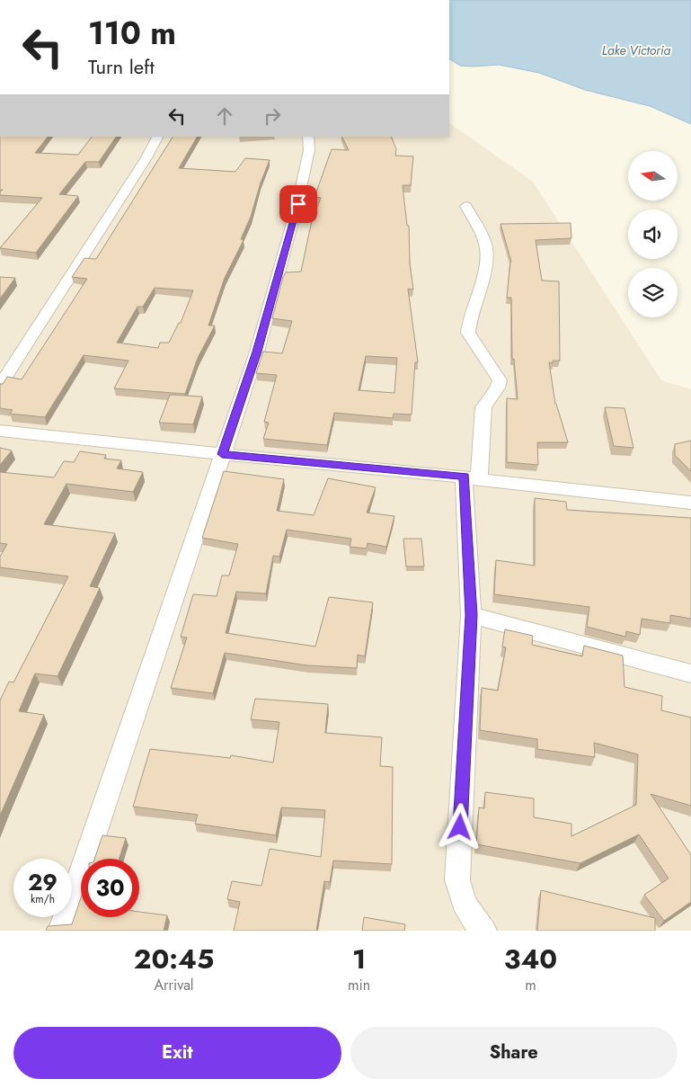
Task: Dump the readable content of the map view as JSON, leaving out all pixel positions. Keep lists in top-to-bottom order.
{
  "water": ["Lake Victoria"],
  "north": "left",
  "page": {
    "turn": ["110 m", "Turn left"],
    "speed": "29 km/h",
    "limit": "30",
    "eta": [
      "20:45",
      "Arrival",
      "1",
      "min",
      "340",
      "m"
    ],
    "buttons": ["Exit", "Share"]
  }
}
